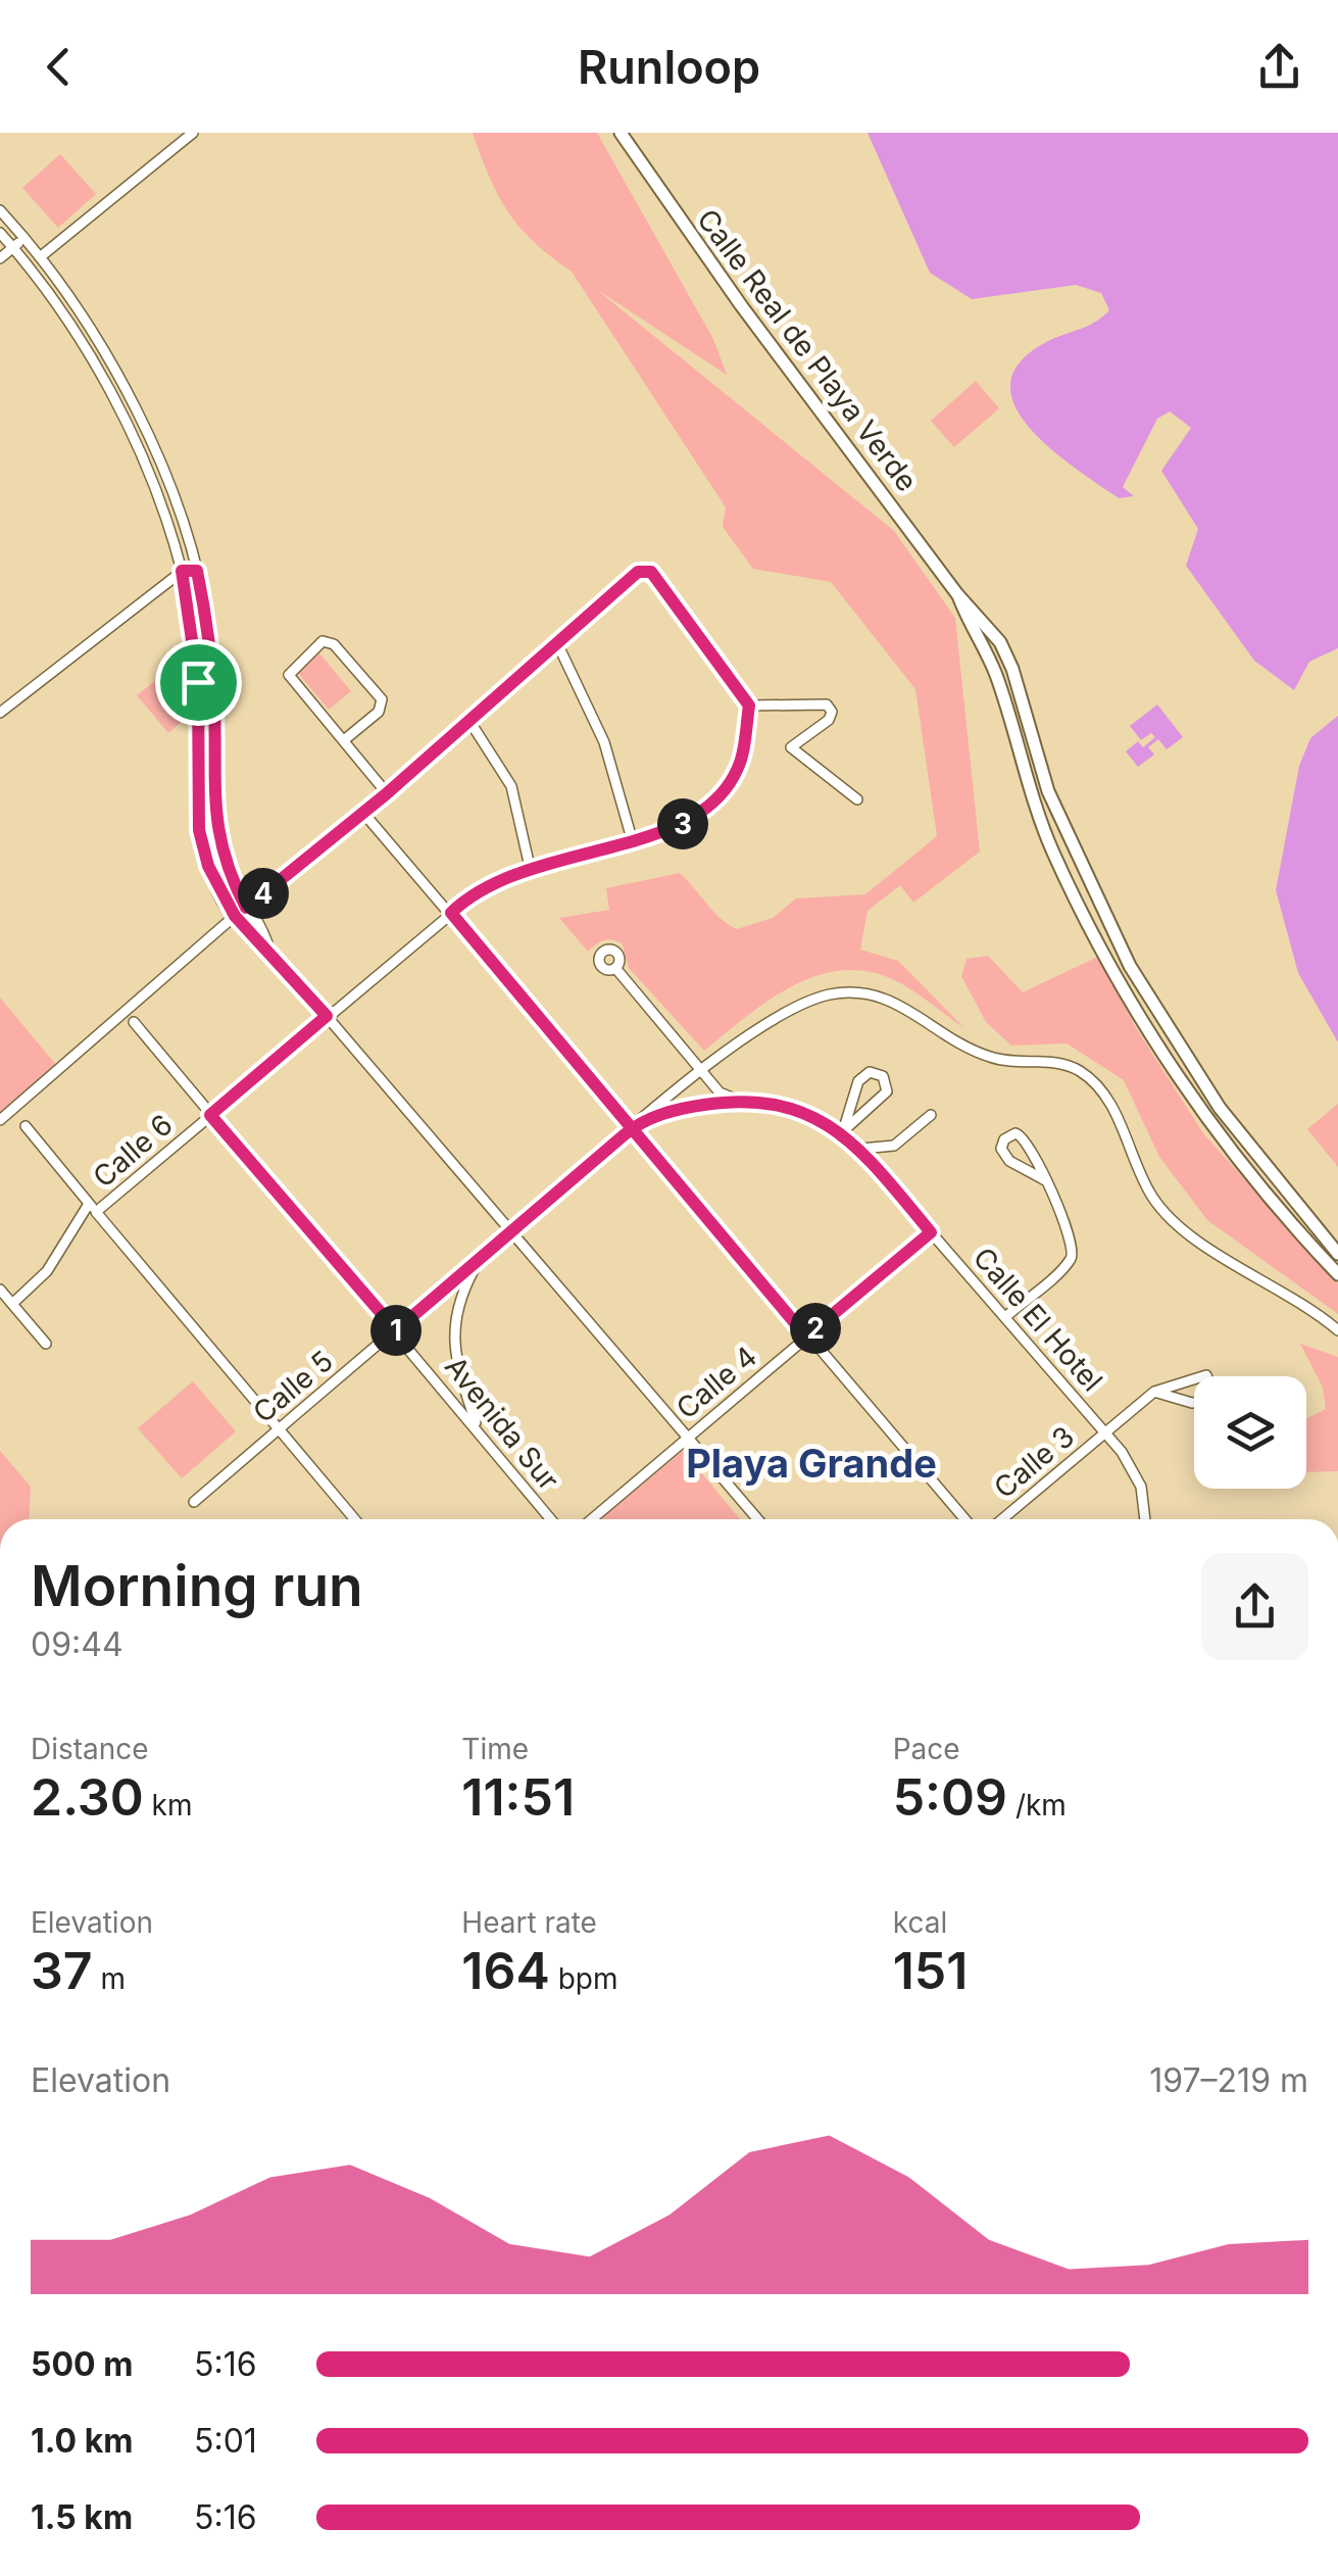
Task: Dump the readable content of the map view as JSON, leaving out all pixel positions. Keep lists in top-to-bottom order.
{
  "streets": {
    "street": [
      "Calle Real de Playa Verde",
      "Calle 6",
      "Calle El Hotel",
      "Calle 4",
      "Calle 5",
      "Avenida Sur",
      "Calle 3"
    ]
  },
  "crossings": [
    ["Calle 6", "Calle 5"],
    ["Calle 6", "Avenida Sur"],
    ["Calle El Hotel", "Calle 4"],
    ["Calle El Hotel", "Calle 5"],
    ["Calle El Hotel", "Calle 3"],
    ["Calle 5", "Avenida Sur"]
  ],
  "districts": ["Playa Grande"],
  "page": {
    "header": "Runloop",
    "pins": [
      "3",
      "4",
      "2",
      "1"
    ],
    "heading": ["Morning run", "09:44"],
    "stats": [
      ["Distance", "2.30 km"],
      ["Time", "11:51"],
      ["Pace", "5:09 /km"],
      ["Elevation", "37 m"],
      ["Heart rate", "164 bpm"],
      ["kcal", "151"]
    ],
    "chart": ["Elevation", "197–219 m"],
    "list": [
      {
        "name": "500 m",
        "note": "5:16"
      },
      {
        "name": "1.0 km",
        "note": "5:01"
      },
      {
        "name": "1.5 km",
        "note": "5:16"
      }
    ]
  }
}
